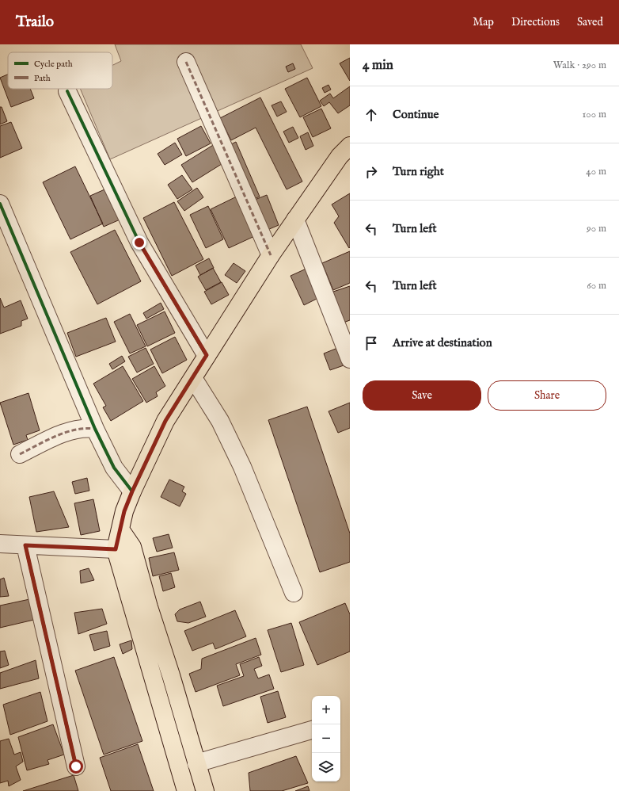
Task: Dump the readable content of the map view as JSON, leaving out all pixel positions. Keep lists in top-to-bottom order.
{
  "legend": ["Cycle path", "Path"],
  "page": {
    "header": "Trailo",
    "nav": ["Map", "Directions", "Saved"],
    "heading": ["4 min", "Walk · 290 m"],
    "list": [
      ["Continue", "100 m"],
      ["Turn right", "40 m"],
      ["Turn left", "90 m"],
      ["Turn left", "60 m"],
      "Arrive at destination"
    ],
    "buttons": ["Save", "Share"],
    "map_buttons": ["+", "−"]
  }
}
